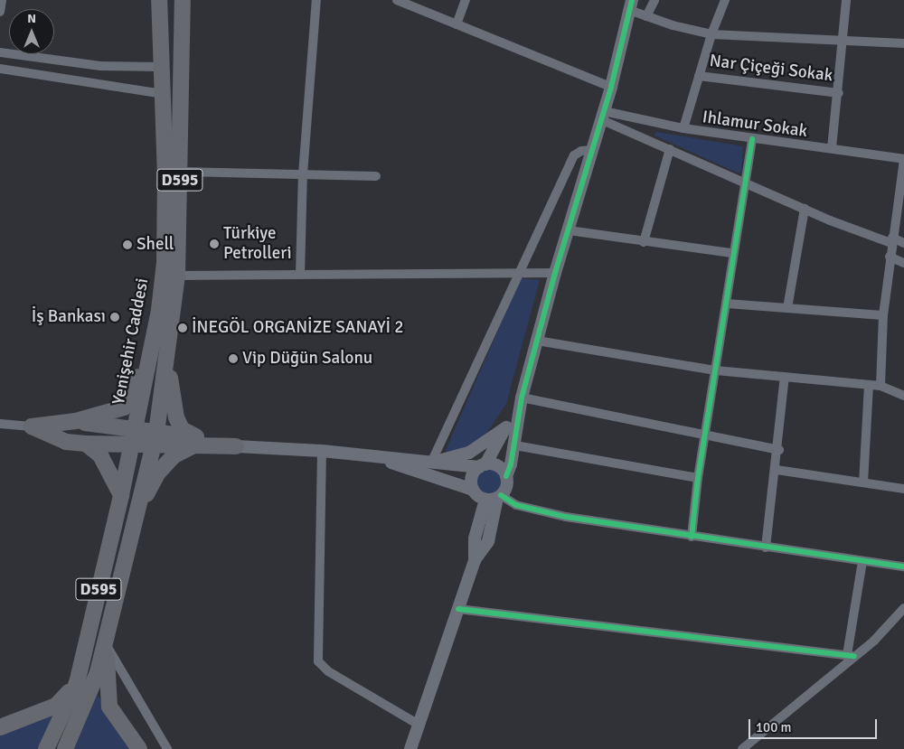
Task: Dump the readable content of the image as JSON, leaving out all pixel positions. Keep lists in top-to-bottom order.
{
  "streets": {
    "highway": ["D595", "Yenişehir Caddesi"],
    "street": ["Nar Çiçeği Sokak", "Ihlamur Sokak"]
  },
  "crossings": [
    ["D595", "Yenişehir Caddesi"]
  ],
  "places": [
    "Türkiye Petrolleri",
    "Shell",
    "İş Bankası",
    "İNEGÖL ORGANİZE SANAYİ 2",
    "Vip Düğün Salonu"
  ],
  "scale_bar": "100 m",
  "north": "top"
}
